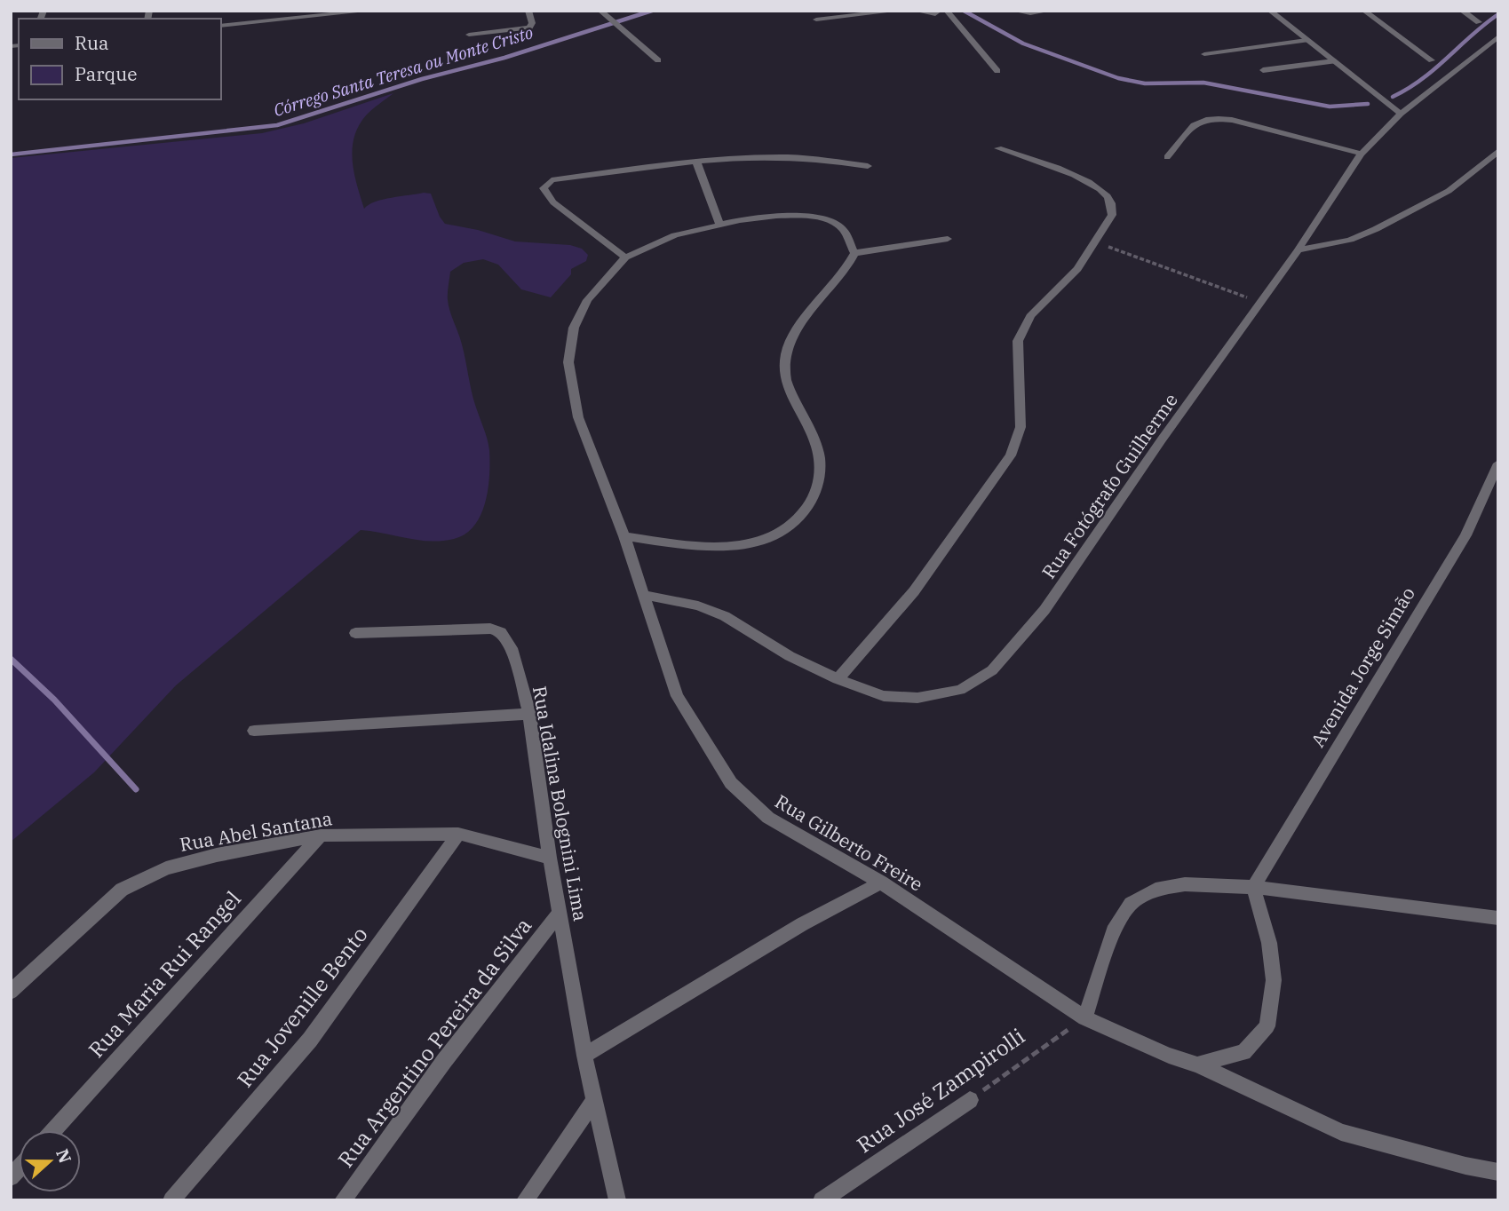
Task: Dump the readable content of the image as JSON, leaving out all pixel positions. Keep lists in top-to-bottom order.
{
  "streets": {
    "street": [
      "Rua Fotógrafo Guilherme",
      "Avenida Jorge Simão",
      "Rua Idalina Bolognini Lima",
      "Rua Abel Santana",
      "Rua Gilberto Freire",
      "Rua Maria Rui Rangel",
      "Rua Jovenille Bento",
      "Rua Argentino Pereira da Silva",
      "Rua José Zampirolli"
    ]
  },
  "crossings": [
    ["Rua Fotógrafo Guilherme", "Rua Gilberto Freire"],
    ["Avenida Jorge Simão", "Rua Gilberto Freire"],
    ["Avenida Jorge Simão", "Rua José Zampirolli"],
    ["Rua Idalina Bolognini Lima", "Rua Abel Santana"],
    ["Rua Idalina Bolognini Lima", "Rua Argentino Pereira da Silva"],
    ["Rua Abel Santana", "Rua Maria Rui Rangel"],
    ["Rua Abel Santana", "Rua Jovenille Bento"],
    ["Rua Gilberto Freire", "Rua José Zampirolli"]
  ],
  "water": ["Córrego Santa Teresa ou Monte Cristo"],
  "legend": ["Rua", "Parque"],
  "north": "right"
}
